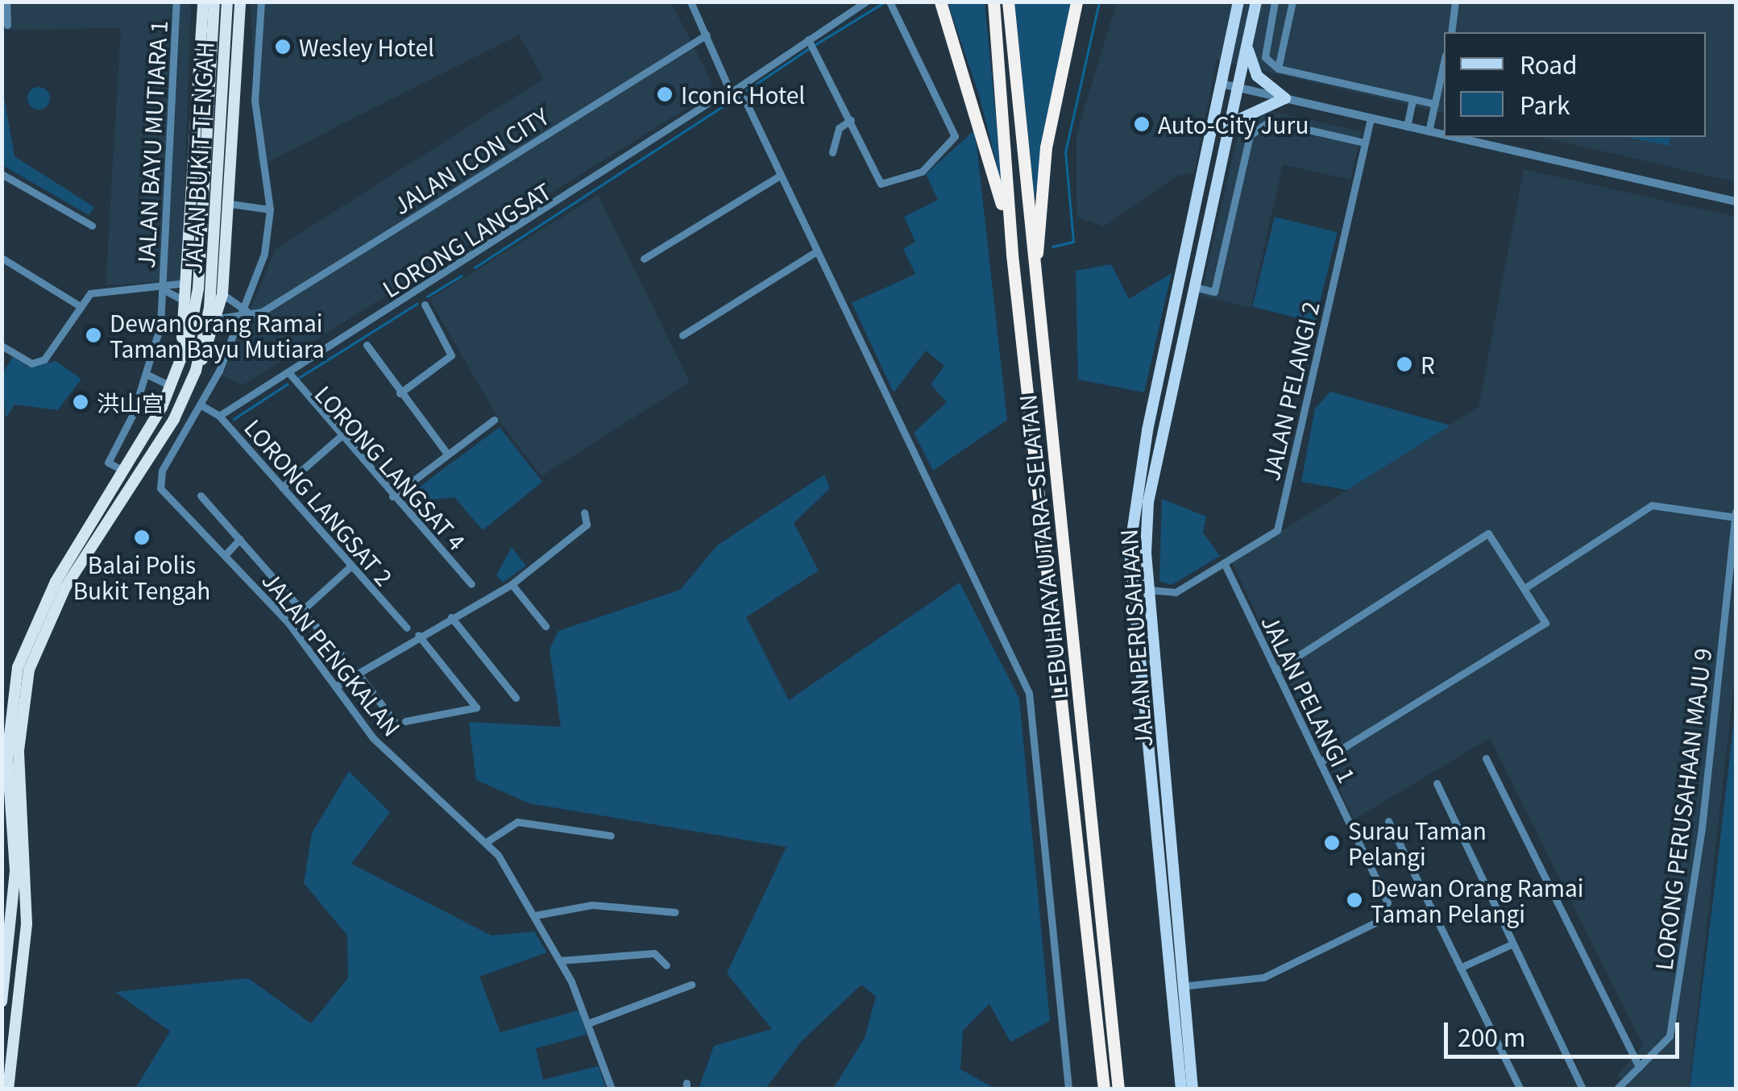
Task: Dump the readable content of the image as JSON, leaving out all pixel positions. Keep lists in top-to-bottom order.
{
  "streets": {
    "highway": ["JALAN BUKIT TENGAH", "LEBUHRAYA UTARA–SELATAN"],
    "main road": ["JALAN PERUSAHAAN"],
    "street": [
      "JALAN BAYU MUTIARA 1",
      "JALAN ICON CITY",
      "LORONG LANGSAT",
      "JALAN PELANGI 2",
      "LORONG LANGSAT 4",
      "LORONG LANGSAT 2",
      "JALAN PENGKALAN",
      "JALAN PELANGI 1",
      "LORONG PERUSAHAAN MAJU 9"
    ]
  },
  "crossings": [
    ["JALAN BAYU MUTIARA 1", "JALAN BUKIT TENGAH"],
    ["LORONG LANGSAT", "LORONG LANGSAT 4"],
    ["LORONG LANGSAT", "LORONG LANGSAT 2"],
    ["JALAN PELANGI 2", "JALAN PERUSAHAAN"],
    ["JALAN PELANGI 2", "JALAN PELANGI 1"],
    ["LORONG LANGSAT 2", "JALAN PENGKALAN"],
    ["JALAN PERUSAHAAN", "JALAN PELANGI 1"]
  ],
  "places": [
    "Wesley Hotel",
    "Iconic Hotel",
    "Auto-City Juru",
    "Dewan Orang Ramai Taman Bayu Mutiara",
    "R",
    "洪山宫",
    "Balai Polis Bukit Tengah",
    "Surau Taman Pelangi",
    "Dewan Orang Ramai Taman Pelangi"
  ],
  "legend": ["Road", "Park"],
  "scale_bar": "200 m"
}
